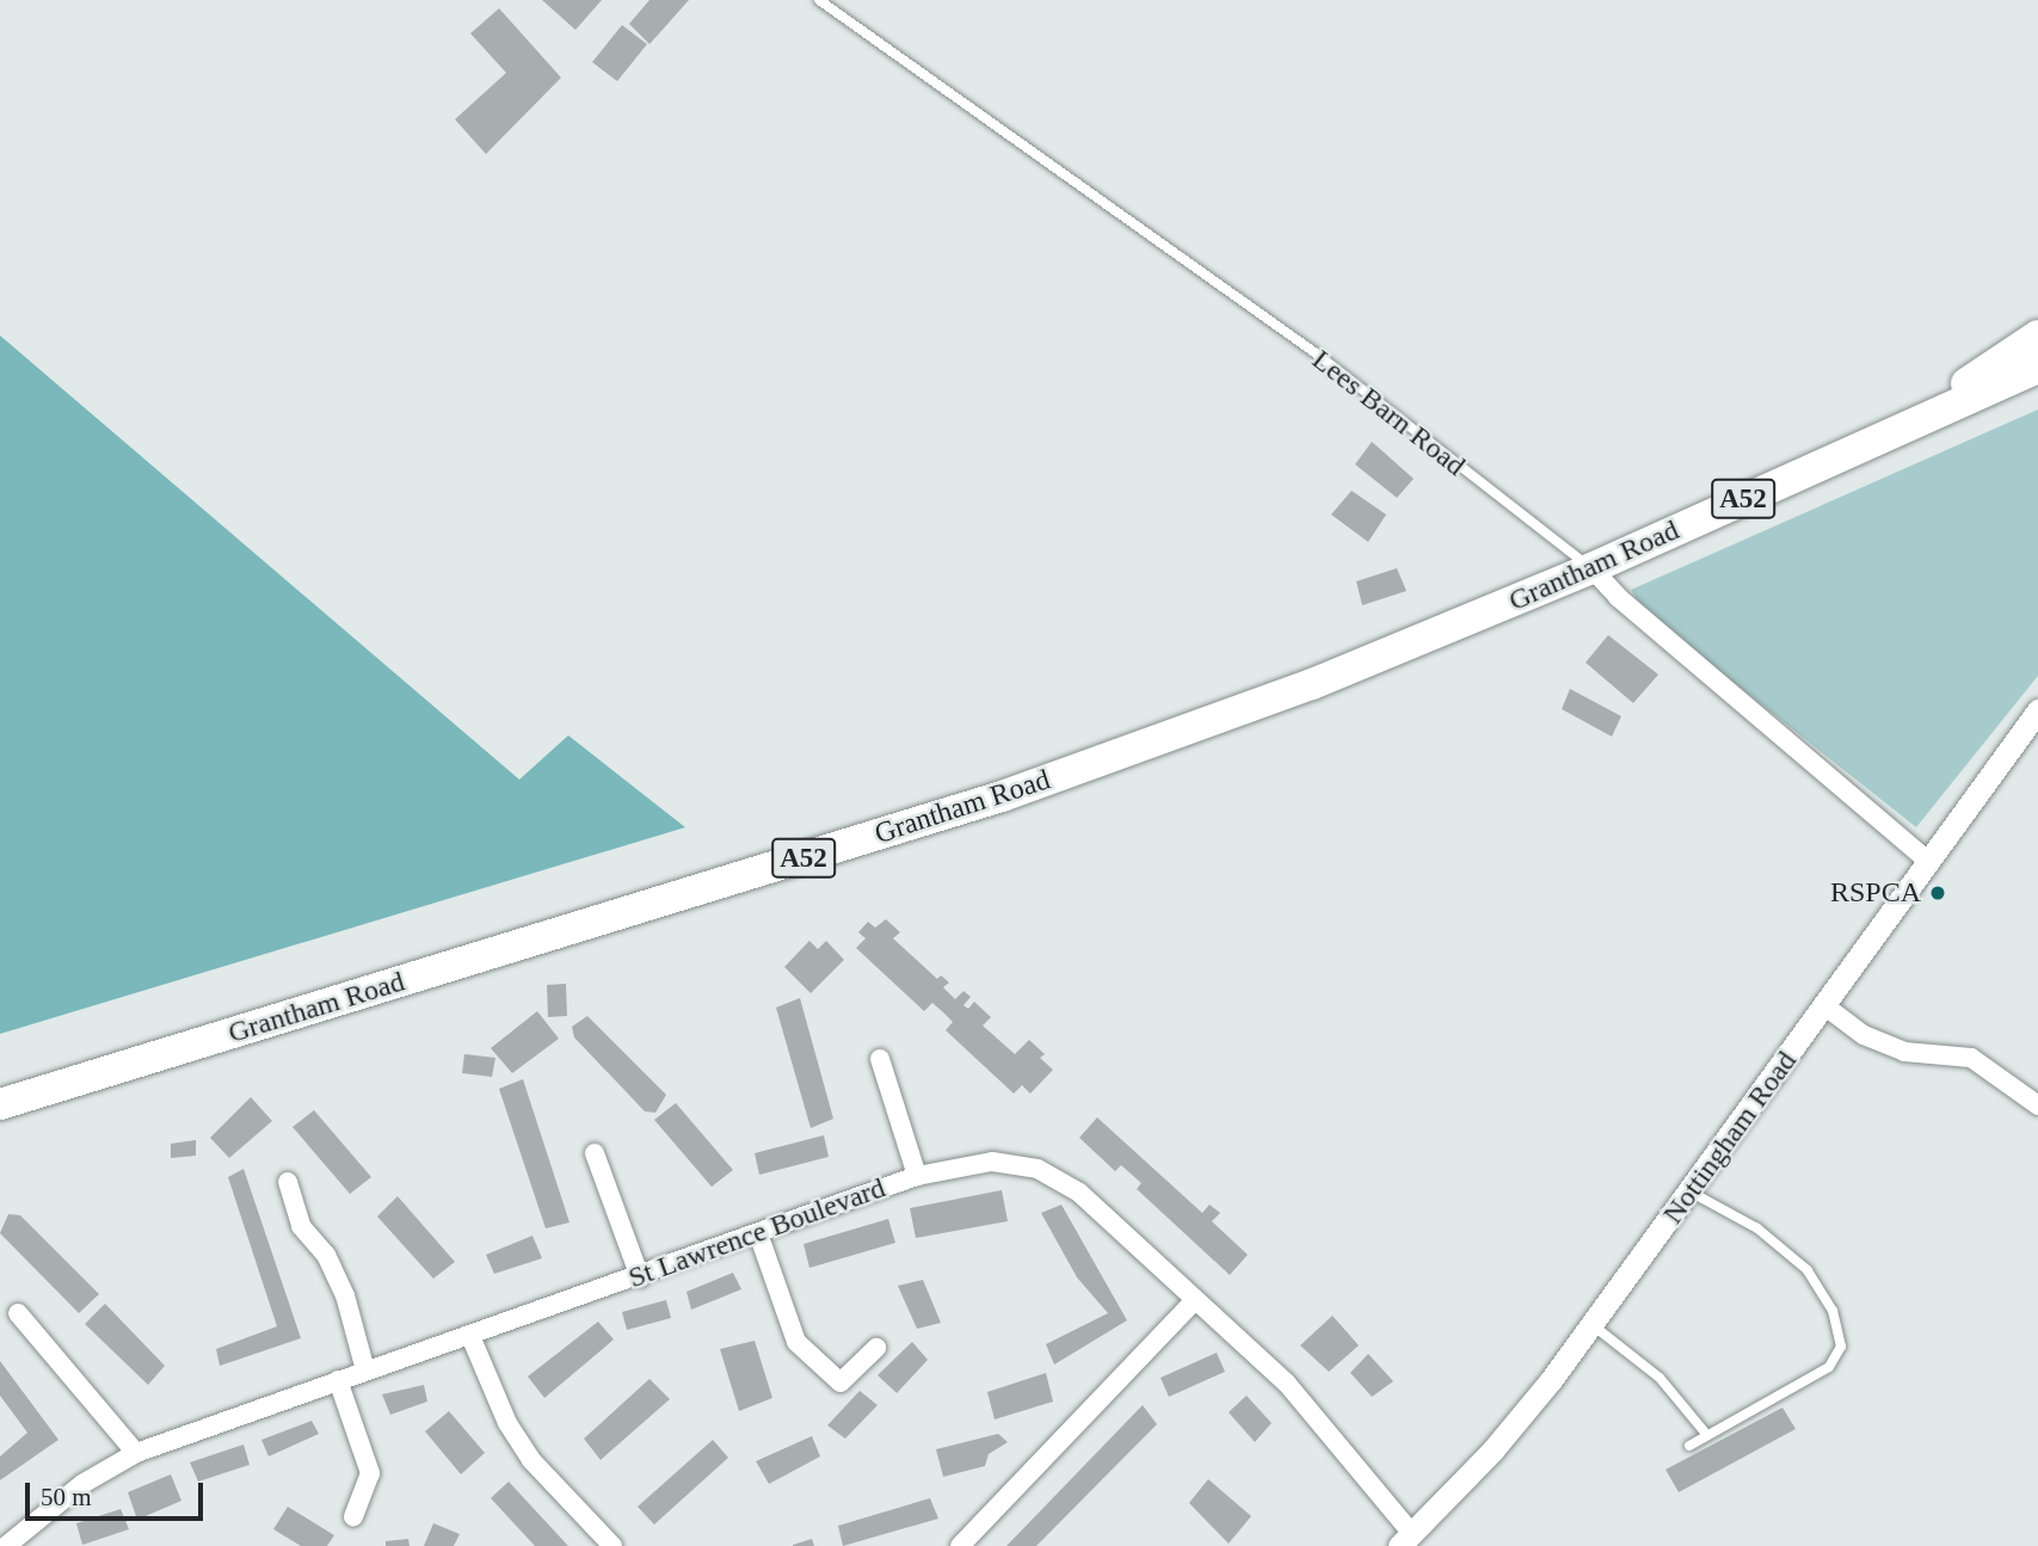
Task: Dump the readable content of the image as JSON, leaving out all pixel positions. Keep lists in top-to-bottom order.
{
  "streets": {
    "highway": ["A52", "Grantham Road"],
    "street": ["Lees Barn Road", "Nottingham Road", "St Lawrence Boulevard"]
  },
  "crossings": [
    ["Lees Barn Road", "Grantham Road"],
    ["Lees Barn Road", "Nottingham Road"],
    ["Nottingham Road", "St Lawrence Boulevard"]
  ],
  "places": ["RSPCA"],
  "scale_bar": "50 m"
}
